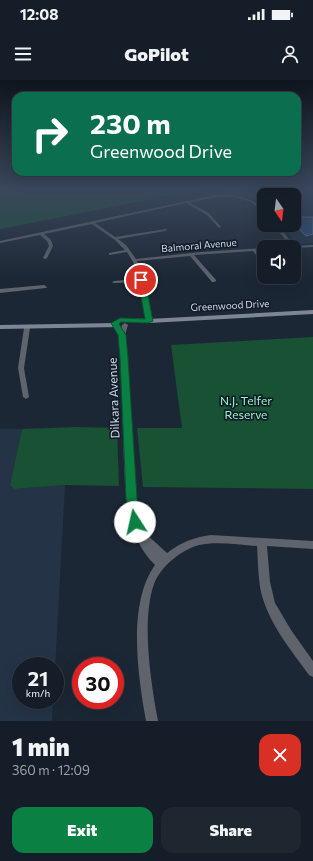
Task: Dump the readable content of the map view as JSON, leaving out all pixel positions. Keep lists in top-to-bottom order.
{
  "streets": {
    "street": ["Balmoral Avenue", "Greenwood Drive", "Dilkara Avenue"]
  },
  "crossings": [
    ["Greenwood Drive", "Dilkara Avenue"]
  ],
  "parks": ["N.J. Telfer Reserve"],
  "north": "bottom",
  "page": {
    "status": "12:08",
    "header": "GoPilot",
    "turn": ["230 m", "Greenwood Drive"],
    "speed": "21 km/h",
    "limit": "30",
    "heading": ["1 min", "360 m · 12:09"],
    "buttons": ["Exit", "Share"]
  }
}
